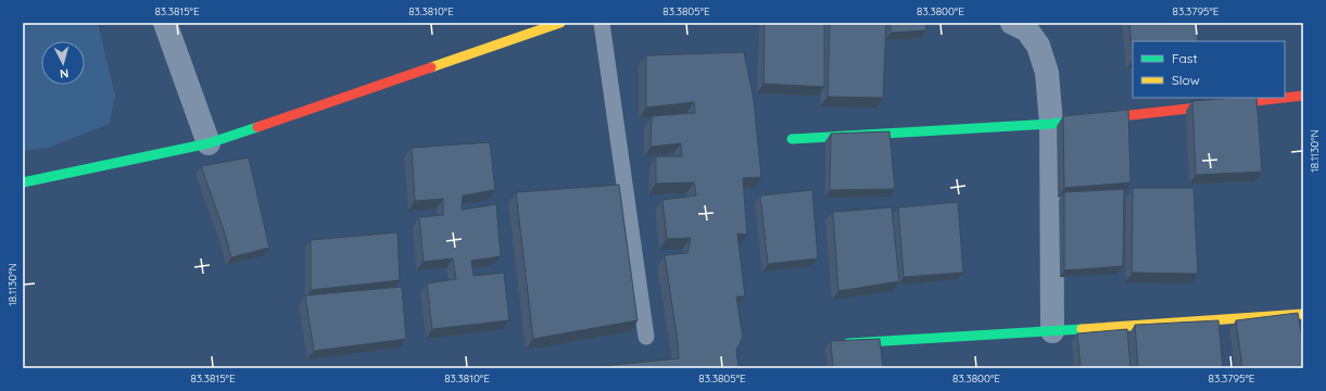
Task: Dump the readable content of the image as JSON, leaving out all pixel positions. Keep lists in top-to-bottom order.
{
  "legend": ["Fast", "Slow"],
  "north": "bottom",
  "coordinates": [
    "83.3815°E",
    "83.3810°E",
    "83.3805°E",
    "83.3800°E",
    "83.3795°E",
    "18.1130°N"
  ]
}
